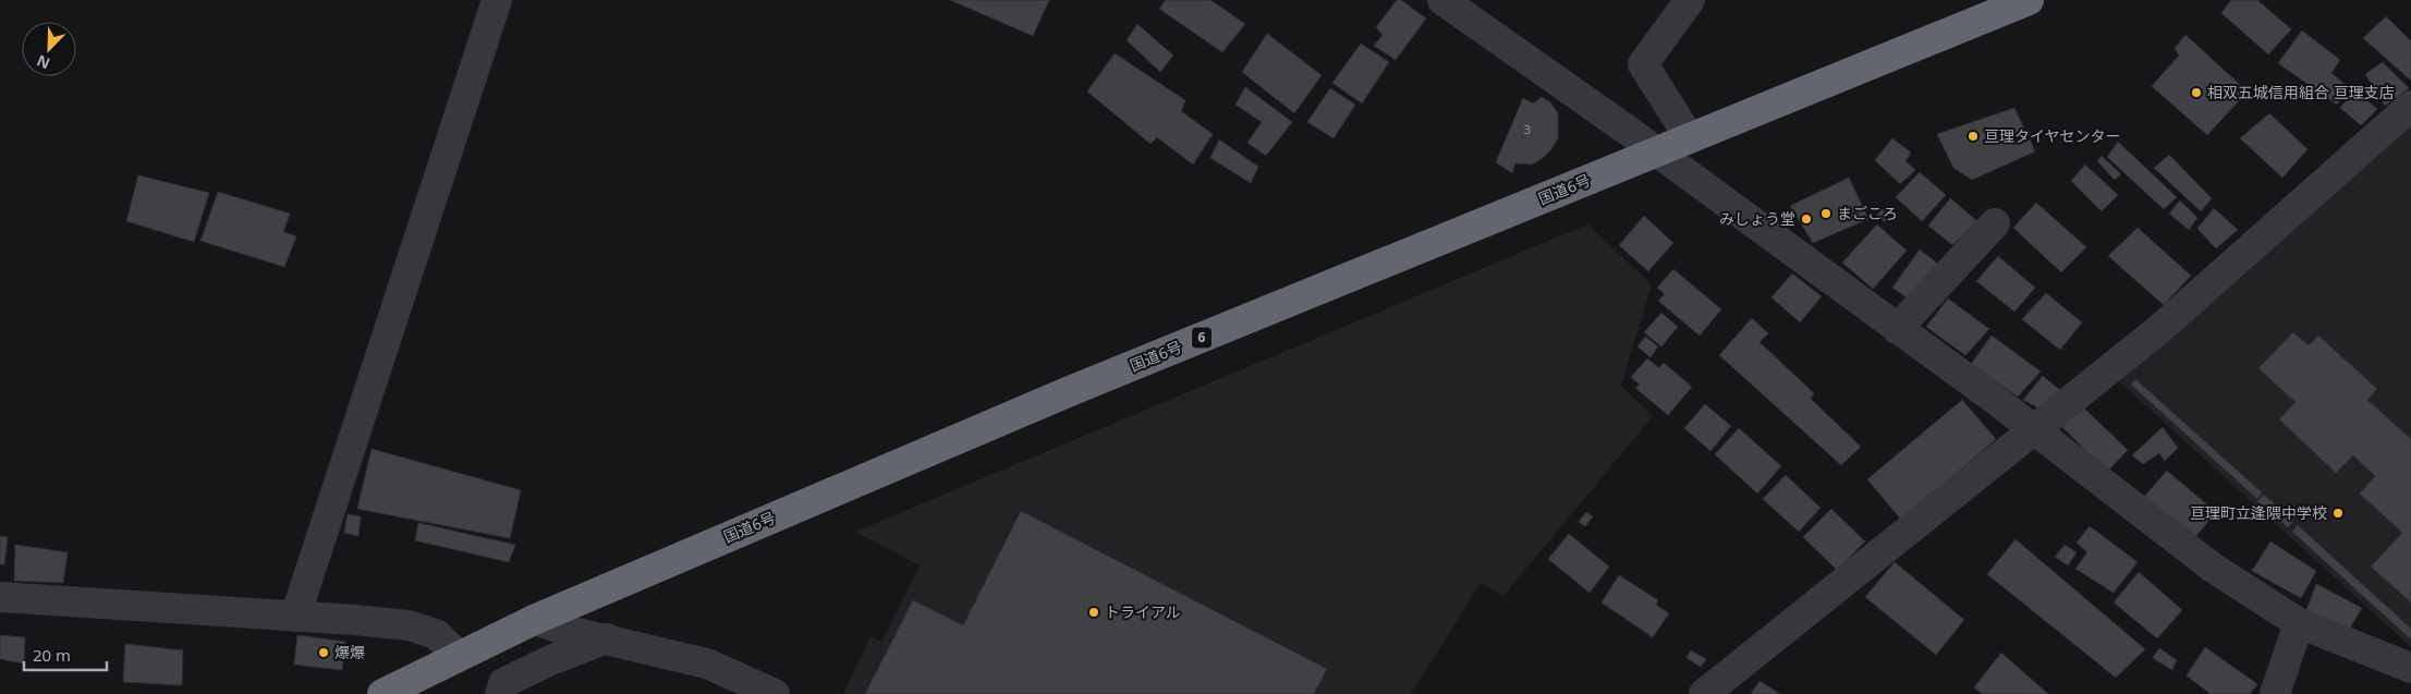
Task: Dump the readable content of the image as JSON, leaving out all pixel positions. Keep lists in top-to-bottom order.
{
  "streets": {
    "highway": ["国道6号", "6"]
  },
  "places": [
    "相双五城信用組合 亘理支店",
    "亘理タイヤセンター",
    "まごころ",
    "みしょう堂",
    "亘理町立逢隈中学校",
    "トライアル",
    "爆爆"
  ],
  "house_numbers": ["3"],
  "scale_bar": "20 m",
  "north": "bottom left"
}
